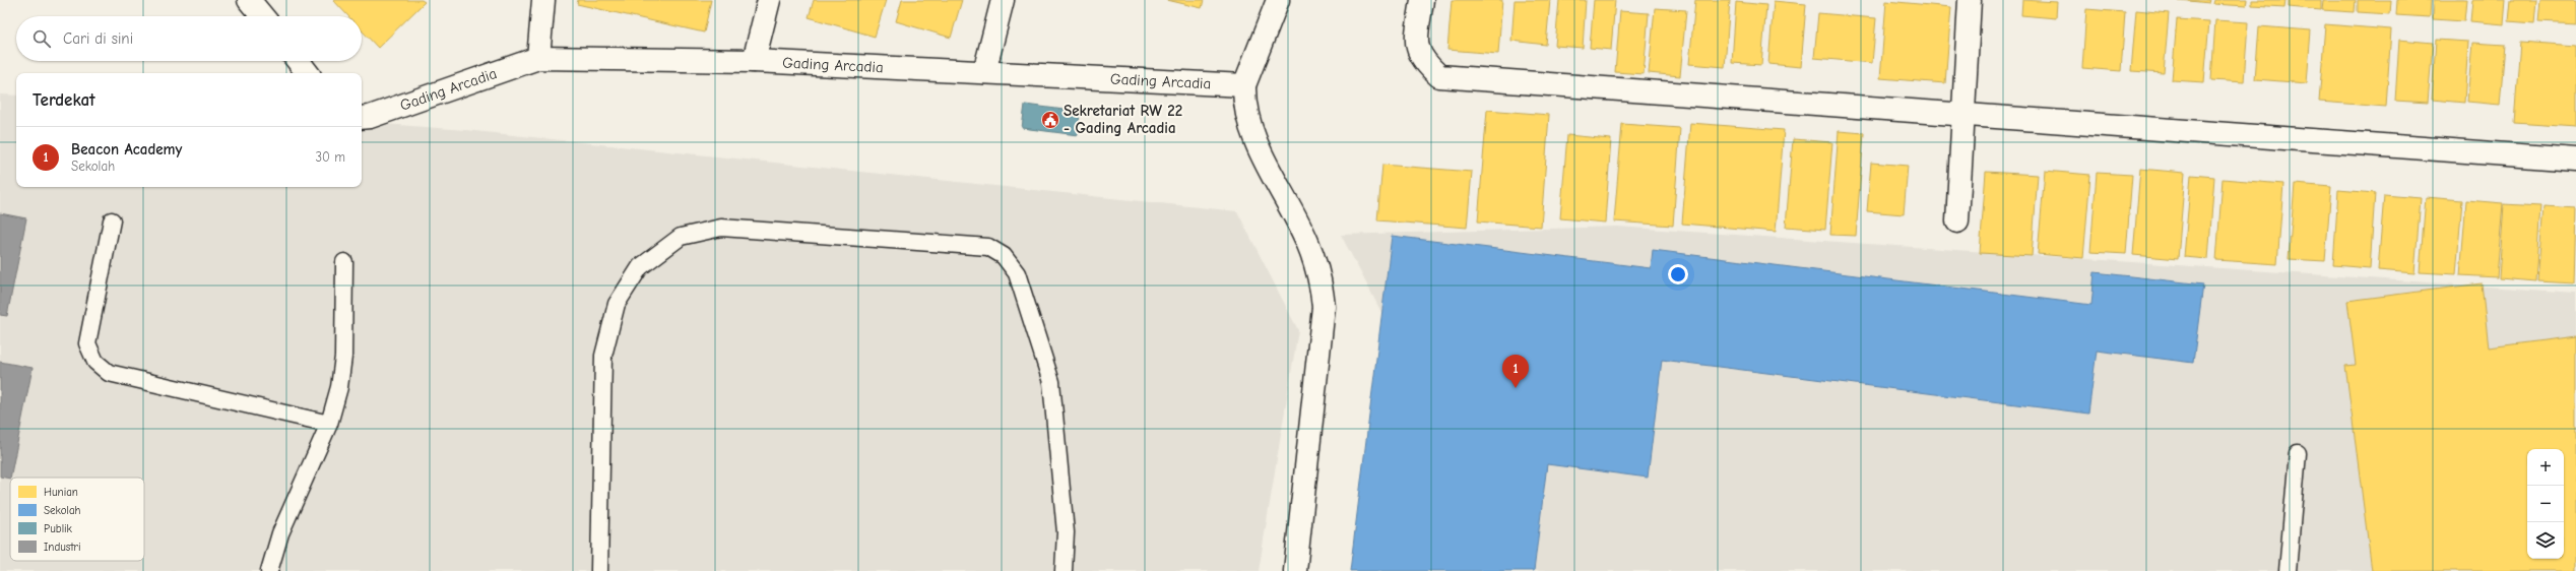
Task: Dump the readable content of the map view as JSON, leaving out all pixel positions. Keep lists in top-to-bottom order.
{
  "streets": {
    "street": ["Gading Arcadia"]
  },
  "places": {
    "public building": ["Sekretariat RW 22 - Gading Arcadia"]
  },
  "legend": [
    "Hunian",
    "Sekolah",
    "Publik",
    "Industri"
  ],
  "page": {
    "search": "Cari di sini",
    "heading": "Terdekat",
    "list": [
      {
        "mark": "1",
        "name": "Beacon Academy",
        "note": "Sekolah",
        "value": "30 m"
      }
    ],
    "pins": "1",
    "map_buttons": ["+", "−"]
  }
}
